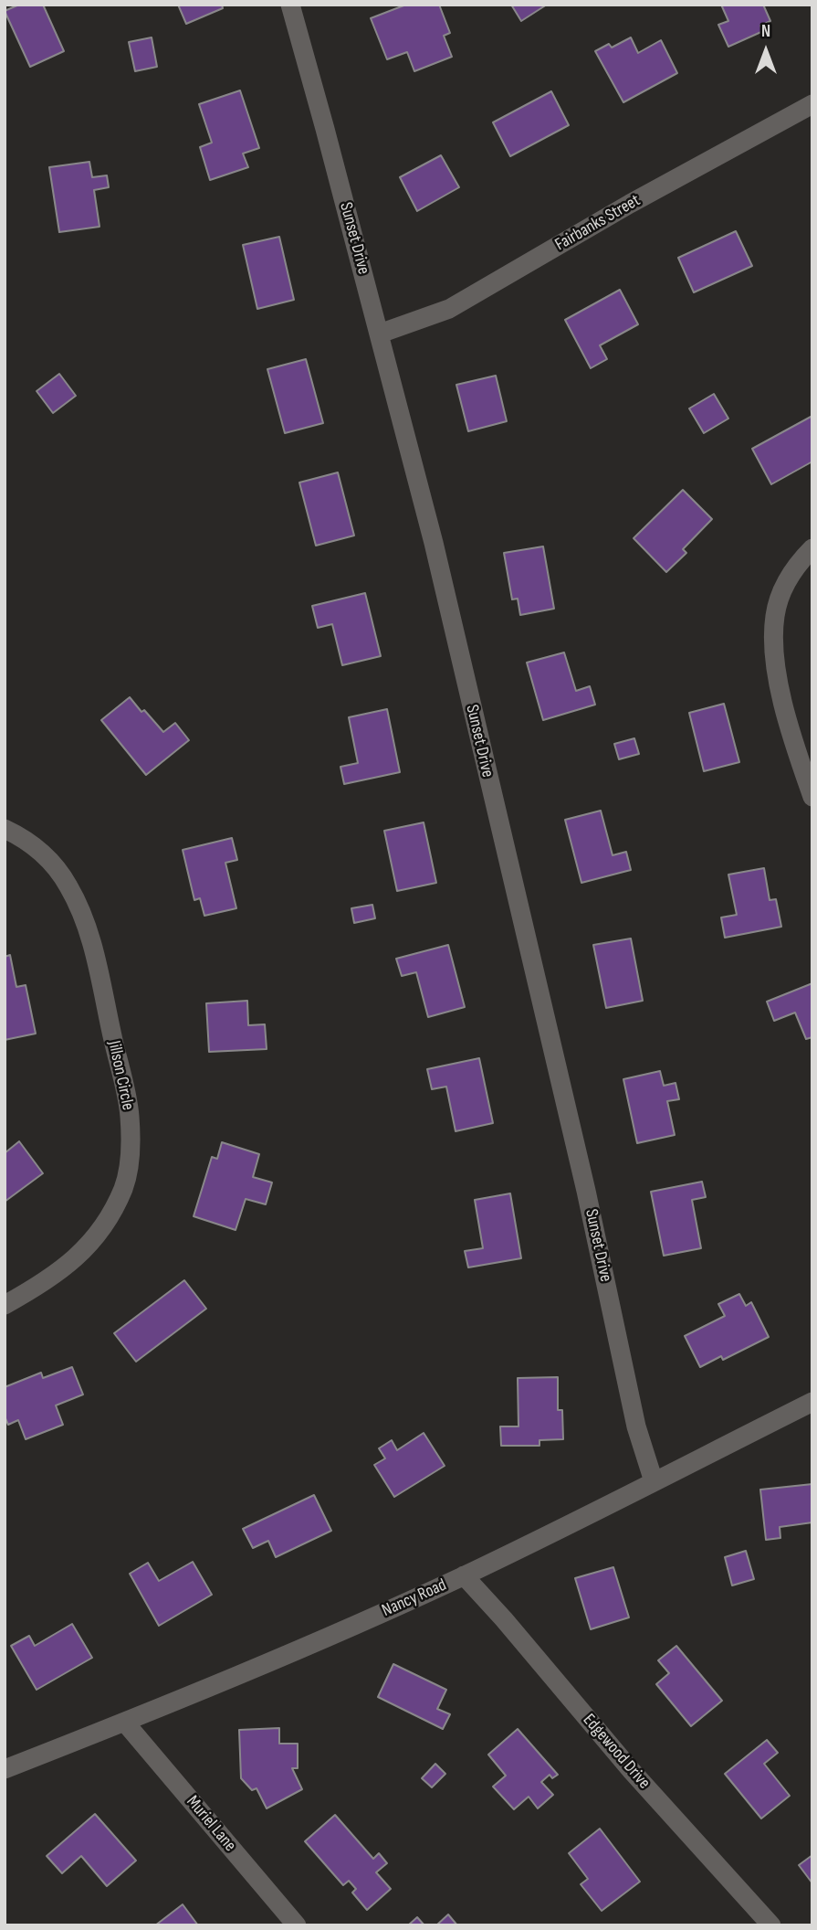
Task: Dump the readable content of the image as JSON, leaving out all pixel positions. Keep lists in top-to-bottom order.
{
  "streets": {
    "street": [
      "Fairbanks Street",
      "Sunset Drive",
      "Jillson Circle",
      "Nancy Road",
      "Edgewood Drive",
      "Muriel Lane"
    ]
  },
  "crossings": [
    ["Fairbanks Street", "Sunset Drive"],
    ["Sunset Drive", "Nancy Road"],
    ["Nancy Road", "Edgewood Drive"],
    ["Nancy Road", "Muriel Lane"]
  ],
  "north": "top"
}
